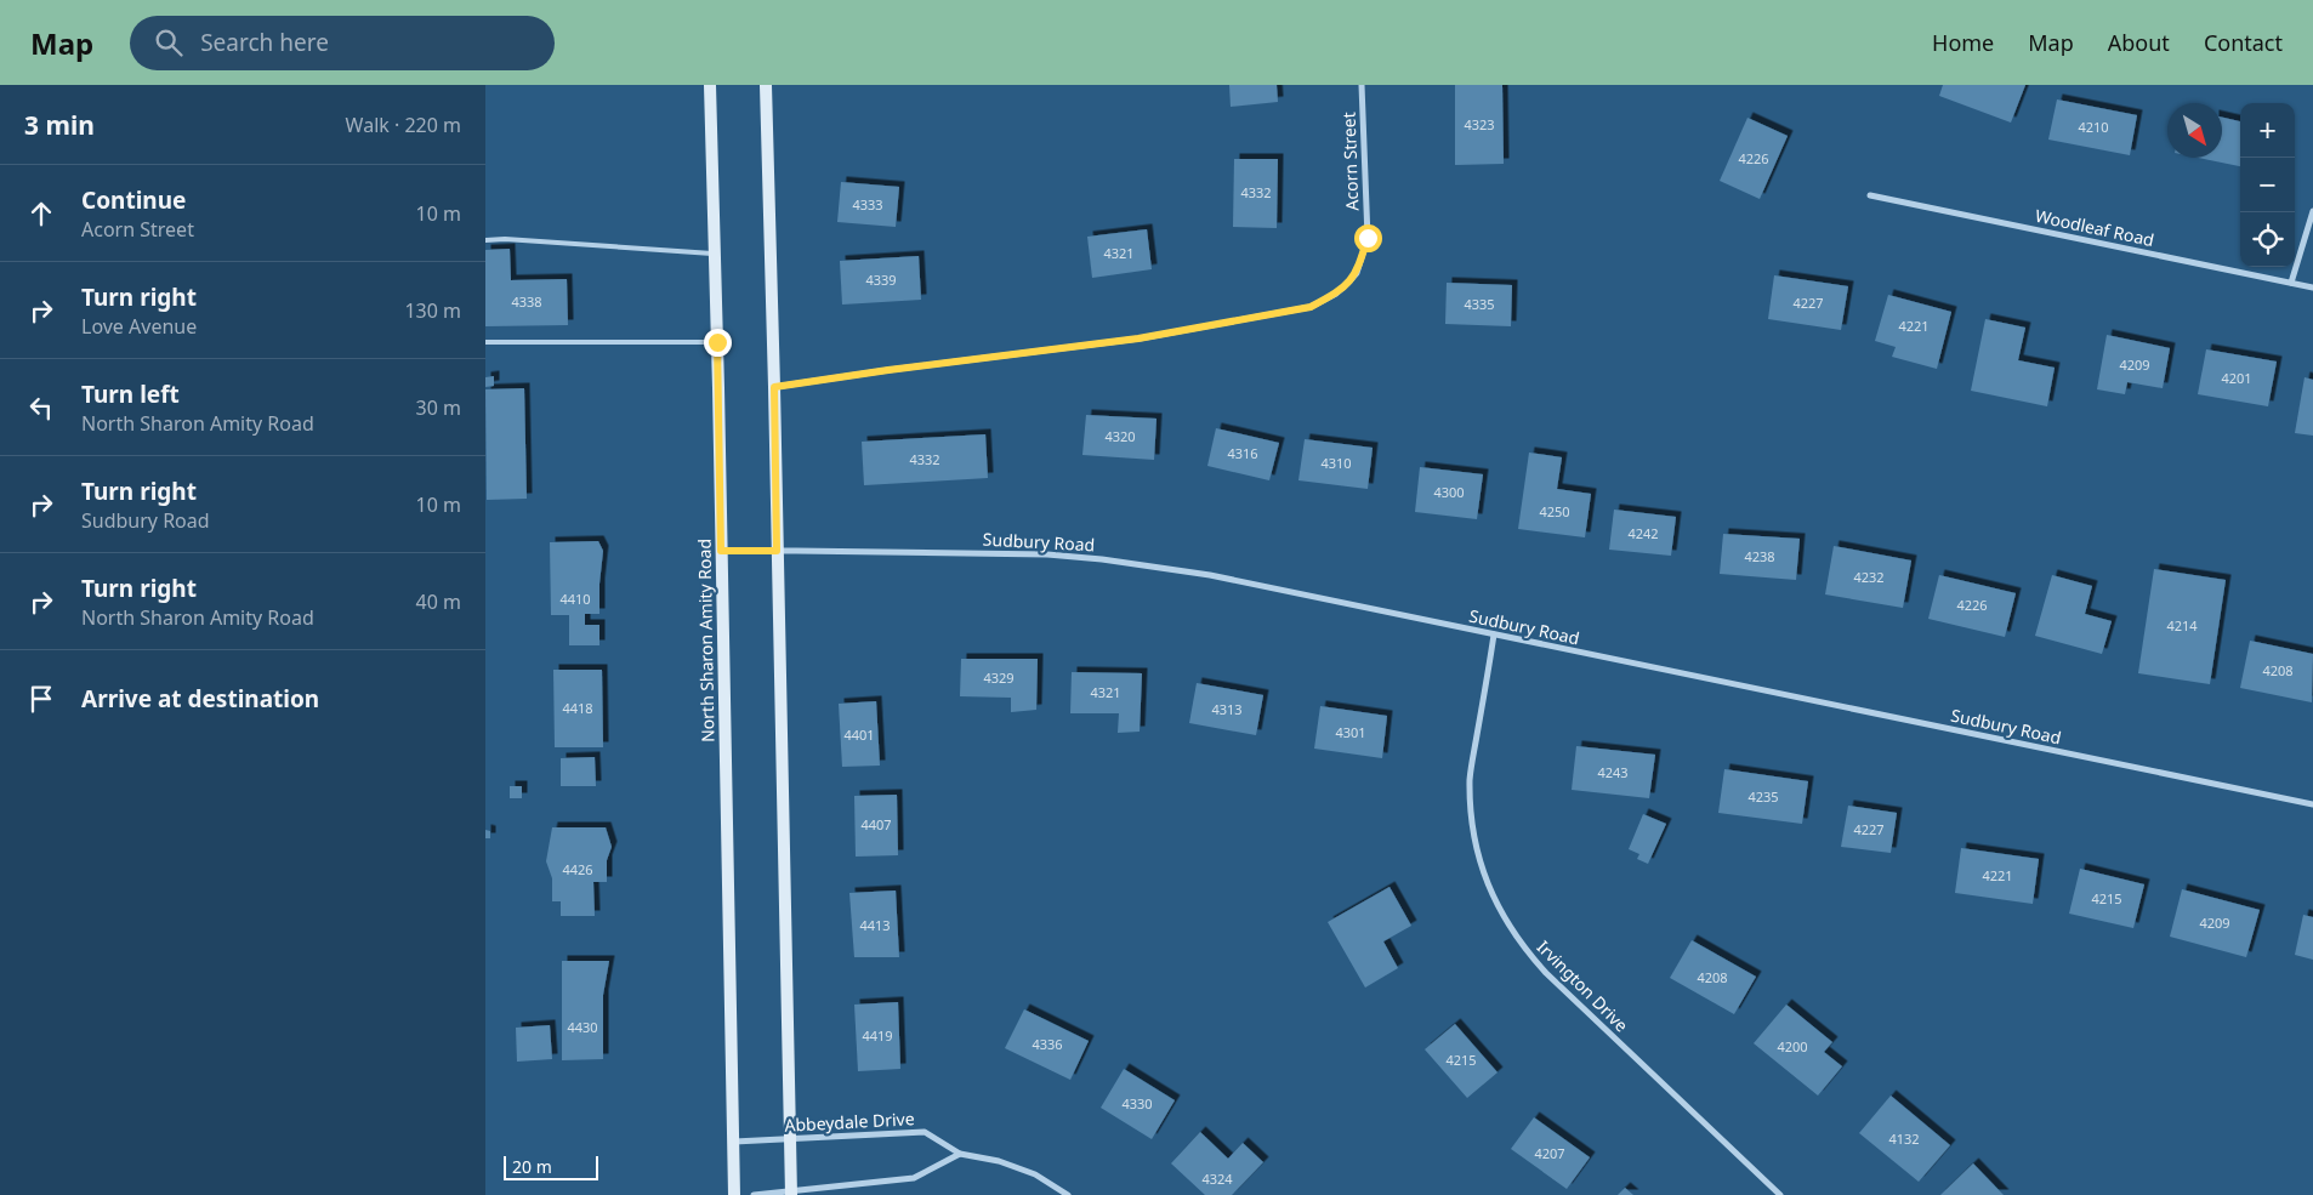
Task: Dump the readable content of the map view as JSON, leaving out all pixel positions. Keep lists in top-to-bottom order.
{
  "streets": {
    "main road": ["North Sharon Amity Road"],
    "street": [
      "Acorn Street",
      "Woodleaf Road",
      "Sudbury Road",
      "Irvington Drive",
      "Abbeydale Drive"
    ]
  },
  "crossings": [
    ["Sudbury Road", "North Sharon Amity Road"],
    ["Sudbury Road", "Irvington Drive"],
    ["North Sharon Amity Road", "Abbeydale Drive"]
  ],
  "house_numbers": [
    "4323",
    "4210",
    "4226",
    "4332",
    "4333",
    "4321",
    "4339",
    "4338",
    "4227",
    "4335",
    "4221",
    "4209",
    "4201",
    "4320",
    "4316",
    "4332",
    "4310",
    "4300",
    "4250",
    "4242",
    "4238",
    "4232",
    "4410",
    "4226",
    "4214",
    "4208",
    "4329",
    "4321",
    "4418",
    "4313",
    "4301",
    "4401",
    "4243",
    "4235",
    "4407",
    "4227",
    "4426",
    "4221",
    "4215",
    "4209",
    "4413",
    "4208",
    "4430",
    "4419",
    "4336",
    "4200",
    "4215",
    "4330",
    "4132",
    "4207",
    "4324"
  ],
  "scale_bar": "20 m",
  "north": "bottom right",
  "page": {
    "header": "Map",
    "search": "Search here",
    "nav": [
      "Home",
      "Map",
      "About",
      "Contact"
    ],
    "heading": ["3 min", "Walk · 220 m"],
    "map_buttons": ["+", "−"],
    "list": [
      ["Continue", "Acorn Street", "10 m"],
      ["Turn right", "Love Avenue", "130 m"],
      ["Turn left", "North Sharon Amity Road", "30 m"],
      ["Turn right", "Sudbury Road", "10 m"],
      ["Turn right", "North Sharon Amity Road", "40 m"],
      "Arrive at destination"
    ],
    "scale": "20 m"
  }
}
